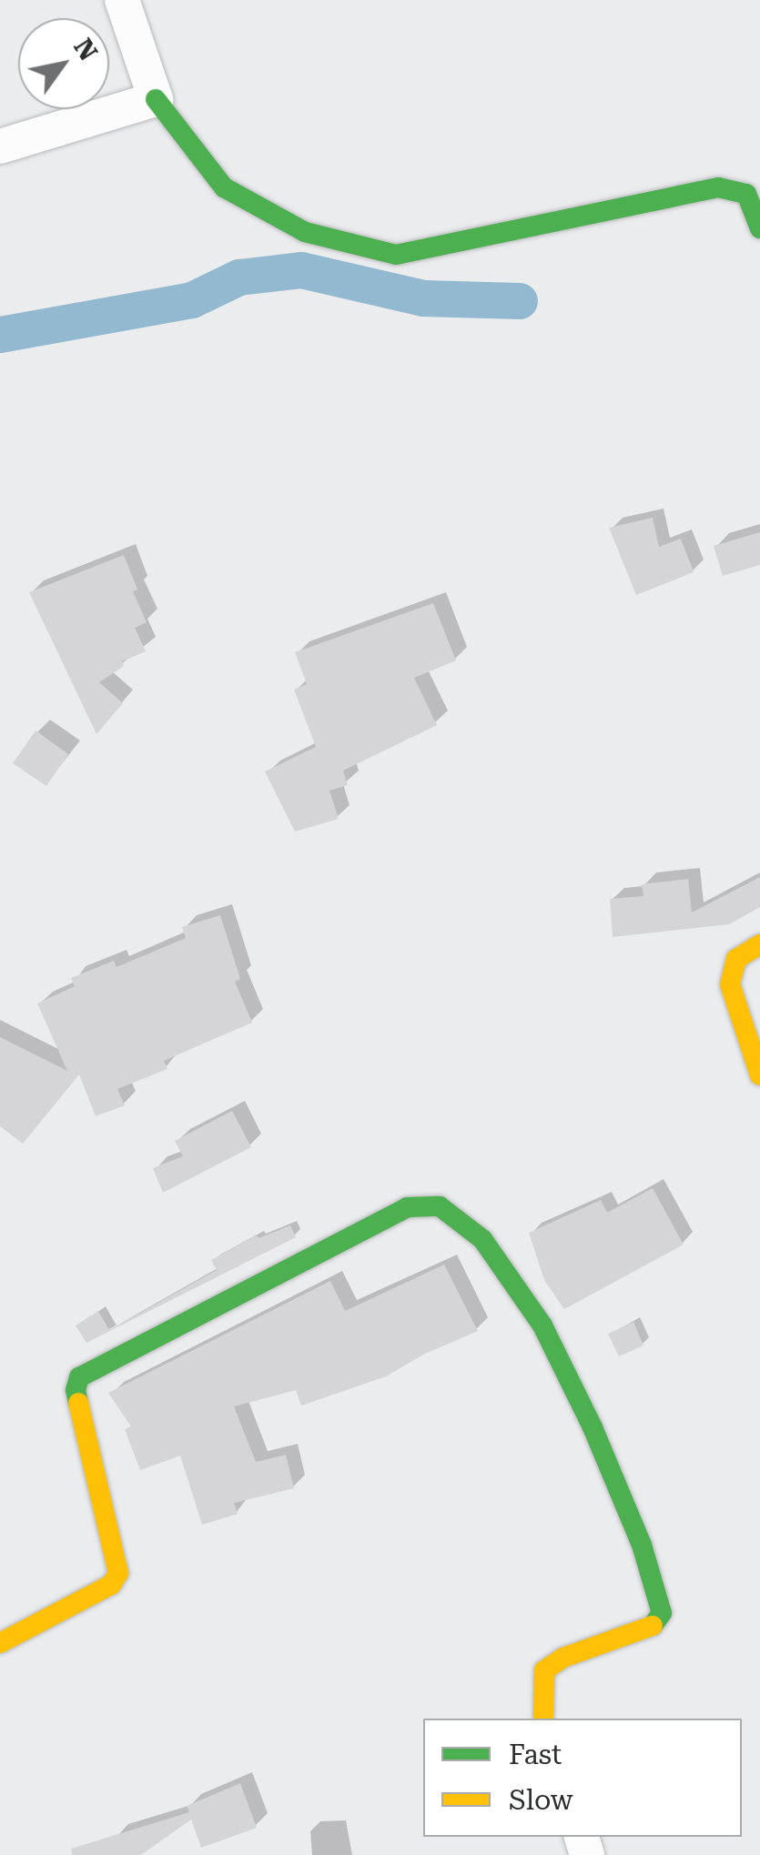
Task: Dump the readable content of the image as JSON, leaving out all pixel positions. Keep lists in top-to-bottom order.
{
  "legend": ["Fast", "Slow"],
  "north": "top right"
}
